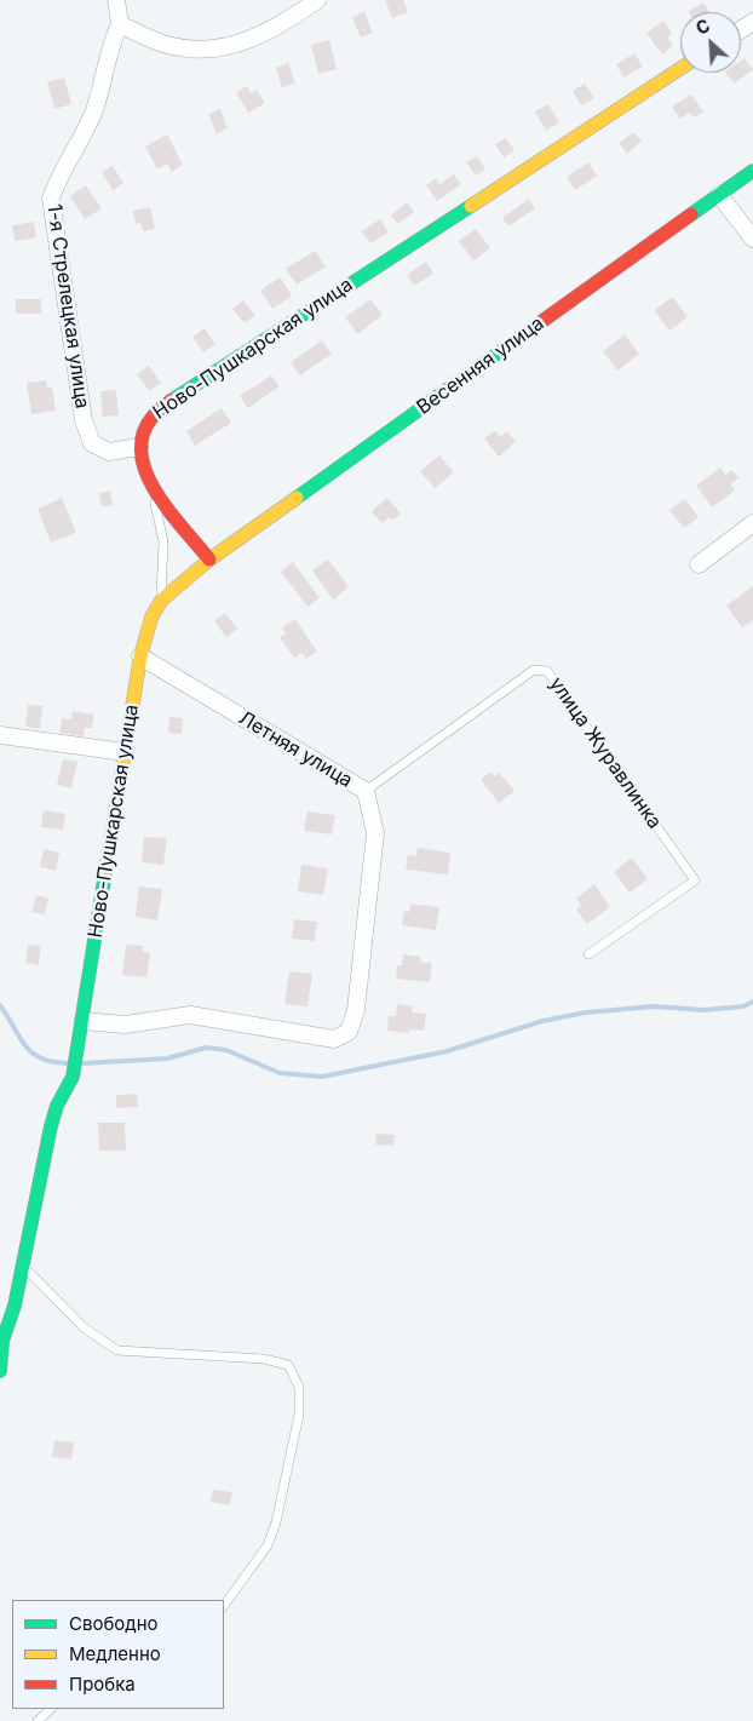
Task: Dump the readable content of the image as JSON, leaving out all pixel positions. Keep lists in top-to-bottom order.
{
  "streets": {
    "street": [
      "1-я Стрелецкая улица",
      "Ново-Пушкарская улица",
      "Весенняя улица",
      "Летняя улица"
    ],
    "lane": ["улица Журавлинка"]
  },
  "crossings": [
    ["1-я Стрелецкая улица", "Ново-Пушкарская улица"],
    ["Ново-Пушкарская улица", "Весенняя улица"],
    ["Ново-Пушкарская улица", "Летняя улица"],
    ["Летняя улица", "улица Журавлинка"]
  ],
  "legend": ["Свободно", "Медленно", "Пробка"],
  "north": "top left"
}
